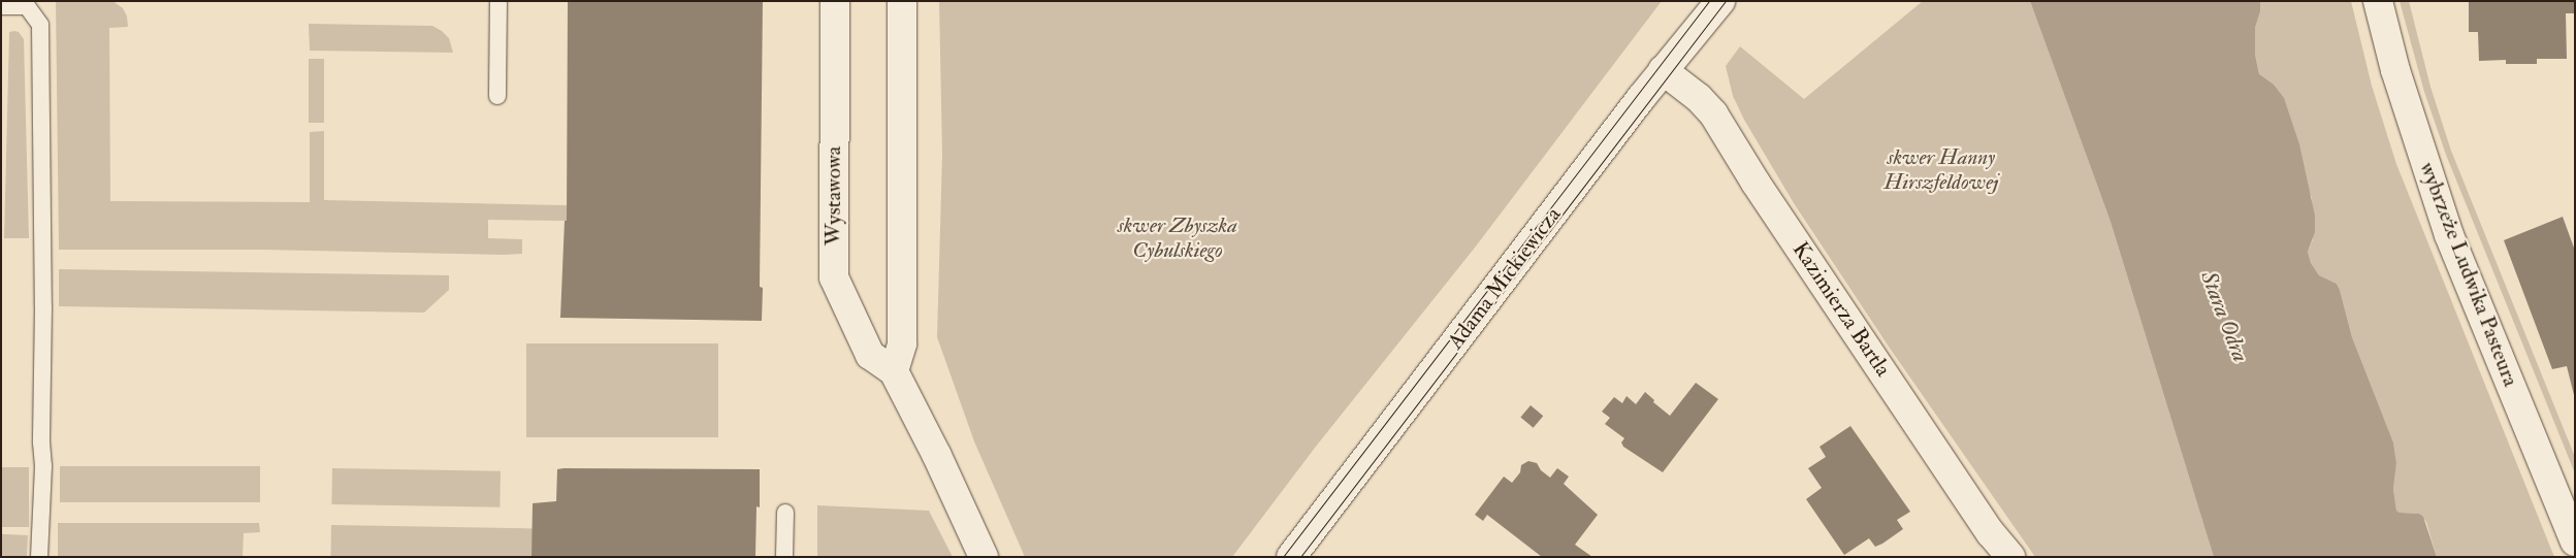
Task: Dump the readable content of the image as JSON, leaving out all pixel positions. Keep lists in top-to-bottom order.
{
  "streets": {
    "street": [
      "Wystawowa",
      "wybrzeże Ludwika Pasteura",
      "Adama Mickiewicza",
      "Kazimierza Bartla"
    ]
  },
  "crossings": [
    ["Adama Mickiewicza", "Kazimierza Bartla"]
  ],
  "water": ["Stara Odra"],
  "parks": ["skwer Hanny Hirszfeldowej", "skwer Zbyszka Cybulskiego"]
}
